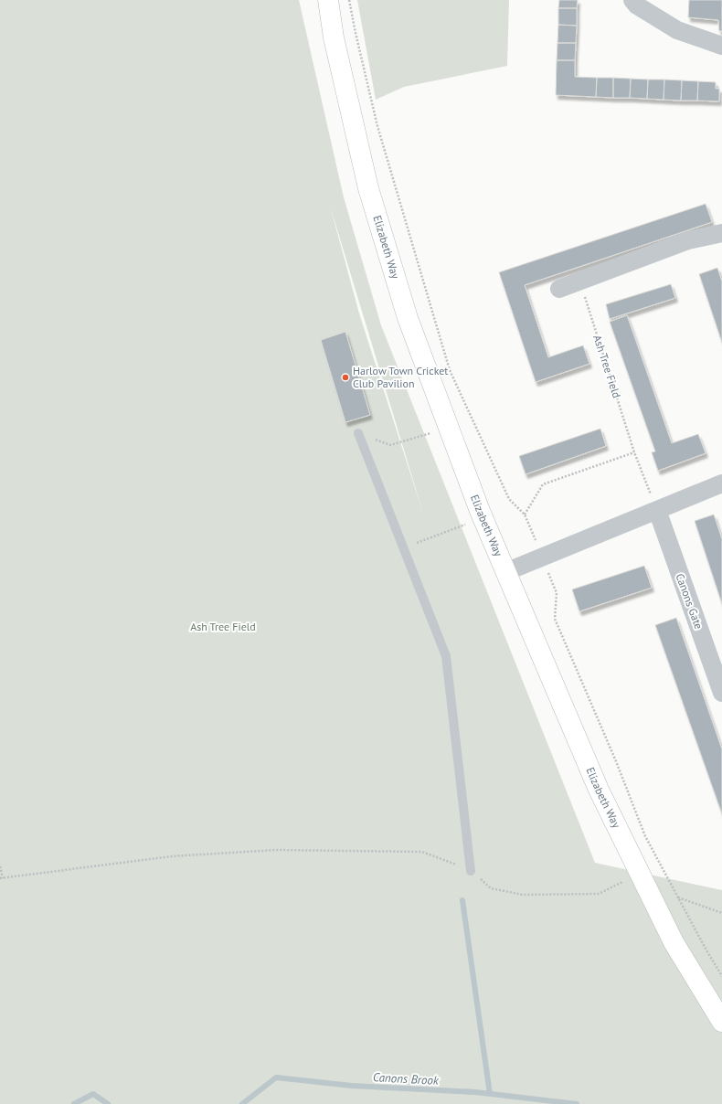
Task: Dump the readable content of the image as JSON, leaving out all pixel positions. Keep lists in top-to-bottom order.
{
  "streets": {
    "main road": ["Elizabeth Way"],
    "street": ["Canons Gate"],
    "path": ["Ash Tree Field"]
  },
  "crossings": [
    ["Ash Tree Field", "Canons Gate"]
  ],
  "water": ["Canons Brook"],
  "parks": ["Ash Tree Field"],
  "places": ["Harlow Town Cricket Club Pavilion"]
}
